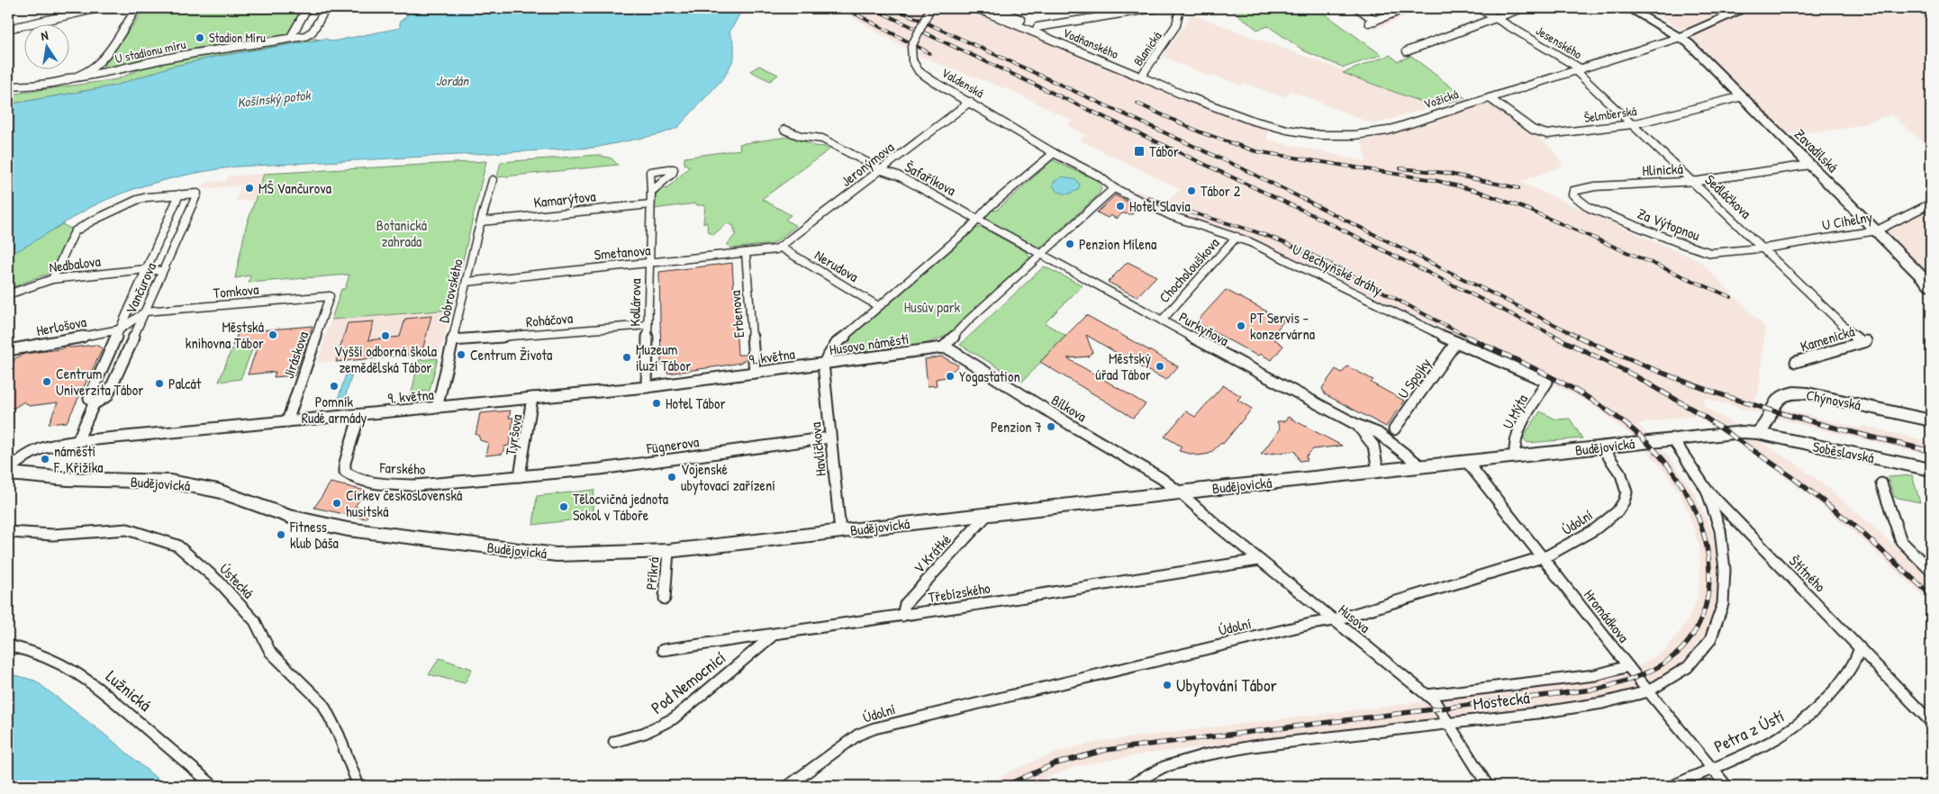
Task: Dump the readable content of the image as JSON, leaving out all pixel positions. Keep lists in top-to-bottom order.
{
  "streets": {
    "main road": [
      "Vožická",
      "Zavadilská",
      "Chýnovská",
      "Budějovická",
      "Soběslavská"
    ],
    "street": [
      "Jesenského",
      "Vodňanského",
      "Blanická",
      "U stadionu míru",
      "Valdenská",
      "Šelmberská",
      "Jeronýmova",
      "Hlinická",
      "Šafaříkova",
      "Sedláčkova",
      "Kamarýtova",
      "U Cihelny",
      "Za Výtopnou",
      "Smetanova",
      "Nedbalova",
      "Nerudova",
      "U Bechyňské dráhy",
      "Chocholouškova",
      "Vančurova",
      "Tomkova",
      "Dobrovského",
      "Kollárova",
      "Erbenova",
      "Roháčova",
      "Herlošova",
      "Purkyňova",
      "Kamenická",
      "Husovo náměstí",
      "Jiráskova",
      "9. května",
      "U Spojky",
      "Bílkova",
      "U Mýta",
      "Tyršova",
      "Fügnerova",
      "Havlíčkova",
      "Farského",
      "Údolní",
      "V Krátké",
      "Příkrá",
      "Štítného",
      "Ústecká",
      "Třebízského",
      "Hromádkova",
      "Husova",
      "Pod Nemocnicí",
      "Lužnická",
      "Mostecká",
      "Petra z Ústí"
    ]
  },
  "crossings": [
    ["Jesenského", "Vožická"],
    ["Jesenského", "Sedláčkova"],
    ["Vodňanského", "Blanická"],
    ["Vodňanského", "Vožická"],
    ["Blanická", "Vožická"],
    ["Valdenská", "Jeronýmova"],
    ["Valdenská", "Husovo náměstí"],
    ["Vožická", "Šelmberská"],
    ["Vožická", "Zavadilská"],
    ["Vožická", "Sedláčkova"],
    ["Šelmberská", "Zavadilská"],
    ["Šelmberská", "Sedláčkova"],
    ["Zavadilská", "Hlinická"],
    ["Zavadilská", "U Cihelny"],
    ["Jeronýmova", "Šafaříkova"],
    ["Jeronýmova", "Smetanova"],
    ["Jeronýmova", "Nerudova"],
    ["Hlinická", "Sedláčkova"],
    ["Hlinická", "Za Výtopnou"],
    ["Šafaříkova", "Husovo náměstí"],
    ["Sedláčkova", "U Cihelny"],
    ["Sedláčkova", "Za Výtopnou"],
    ["Sedláčkova", "Kamenická"],
    ["Kamarýtova", "Dobrovského"],
    ["Kamarýtova", "Kollárova"],
    ["U Cihelny", "Za Výtopnou"],
    ["Smetanova", "Nerudova"],
    ["Smetanova", "Dobrovského"],
    ["Smetanova", "Kollárova"],
    ["Smetanova", "Erbenova"],
    ["Nedbalova", "Vančurova"],
    ["Nerudova", "Husovo náměstí"],
    ["U Bechyňské dráhy", "Chocholouškova"],
    ["U Bechyňské dráhy", "U Spojky"],
    ["U Bechyňské dráhy", "U Mýta"],
    ["Chocholouškova", "Purkyňova"],
    ["Vančurova", "Tomkova"],
    ["Vančurova", "Herlošova"],
    ["Vančurova", "9. května"],
    ["Tomkova", "Jiráskova"],
    ["Dobrovského", "Roháčova"],
    ["Dobrovského", "9. května"],
    ["Kollárova", "Roháčova"],
    ["Kollárova", "9. května"],
    ["Erbenova", "9. května"],
    ["Purkyňova", "Budějovická"],
    ["Husovo náměstí", "9. května"],
    ["Husovo náměstí", "Bílkova"],
    ["Husovo náměstí", "Havlíčkova"],
    ["Jiráskova", "9. května"],
    ["9. května", "Tyršova"],
    ["9. května", "Budějovická"],
    ["9. května", "Havlíčkova"],
    ["9. května", "Farského"],
    ["Chýnovská", "Budějovická"],
    ["Chýnovská", "Soběslavská"],
    ["Bílkova", "Budějovická"],
    ["Bílkova", "Husova"],
    ["U Mýta", "Budějovická"],
    ["Tyršova", "Fügnerova"],
    ["Tyršova", "Farského"],
    ["Fügnerova", "Havlíčkova"],
    ["Fügnerova", "Farského"],
    ["Budějovická", "Havlíčkova"],
    ["Budějovická", "Soběslavská"],
    ["Budějovická", "Údolní"],
    ["Budějovická", "V Krátké"],
    ["Budějovická", "Příkrá"],
    ["Budějovická", "Štítného"],
    ["Budějovická", "Hromádkova"],
    ["Budějovická", "Husova"],
    ["Údolní", "Hromádkova"],
    ["Údolní", "Husova"],
    ["V Krátké", "Třebízského"],
    ["Štítného", "Mostecká"],
    ["Štítného", "Petra z Ústí"],
    ["Třebízského", "Husova"],
    ["Třebízského", "Pod Nemocnicí"],
    ["Hromádkova", "Mostecká"],
    ["Hromádkova", "Petra z Ústí"],
    ["Husova", "Mostecká"]
  ],
  "water": ["Jordán", "Košínský potok"],
  "parks": ["Botanická zahrada", "Husův park"],
  "places": {
    "other": [
      "Stadion Míru",
      "MŠ Vančurova",
      "Tábor 2",
      "Hotel Slavia",
      "Penzion Milena",
      "PT Servis - konzervárna",
      "Městská knihovna Tábor",
      "Vyšší odborná škola zemědělská Tábor",
      "Centrum Života",
      "Muzeum iluzí Tábor",
      "Městský úřad Tábor",
      "Yogastation",
      "Centrum Univerzita Tábor",
      "Palcát",
      "Pomník Rudé armády",
      "Hotel Tábor",
      "Penzion 7",
      "náměstí F. Křižíka",
      "Vojenské ubytovací zařízení",
      "Církev československá husitská",
      "Tělocvičná jednota Sokol v Táboře",
      "Fitness klub Dáša",
      "Ubytování Tábor"
    ],
    "transit": ["Tábor"]
  },
  "north": "top"
}
